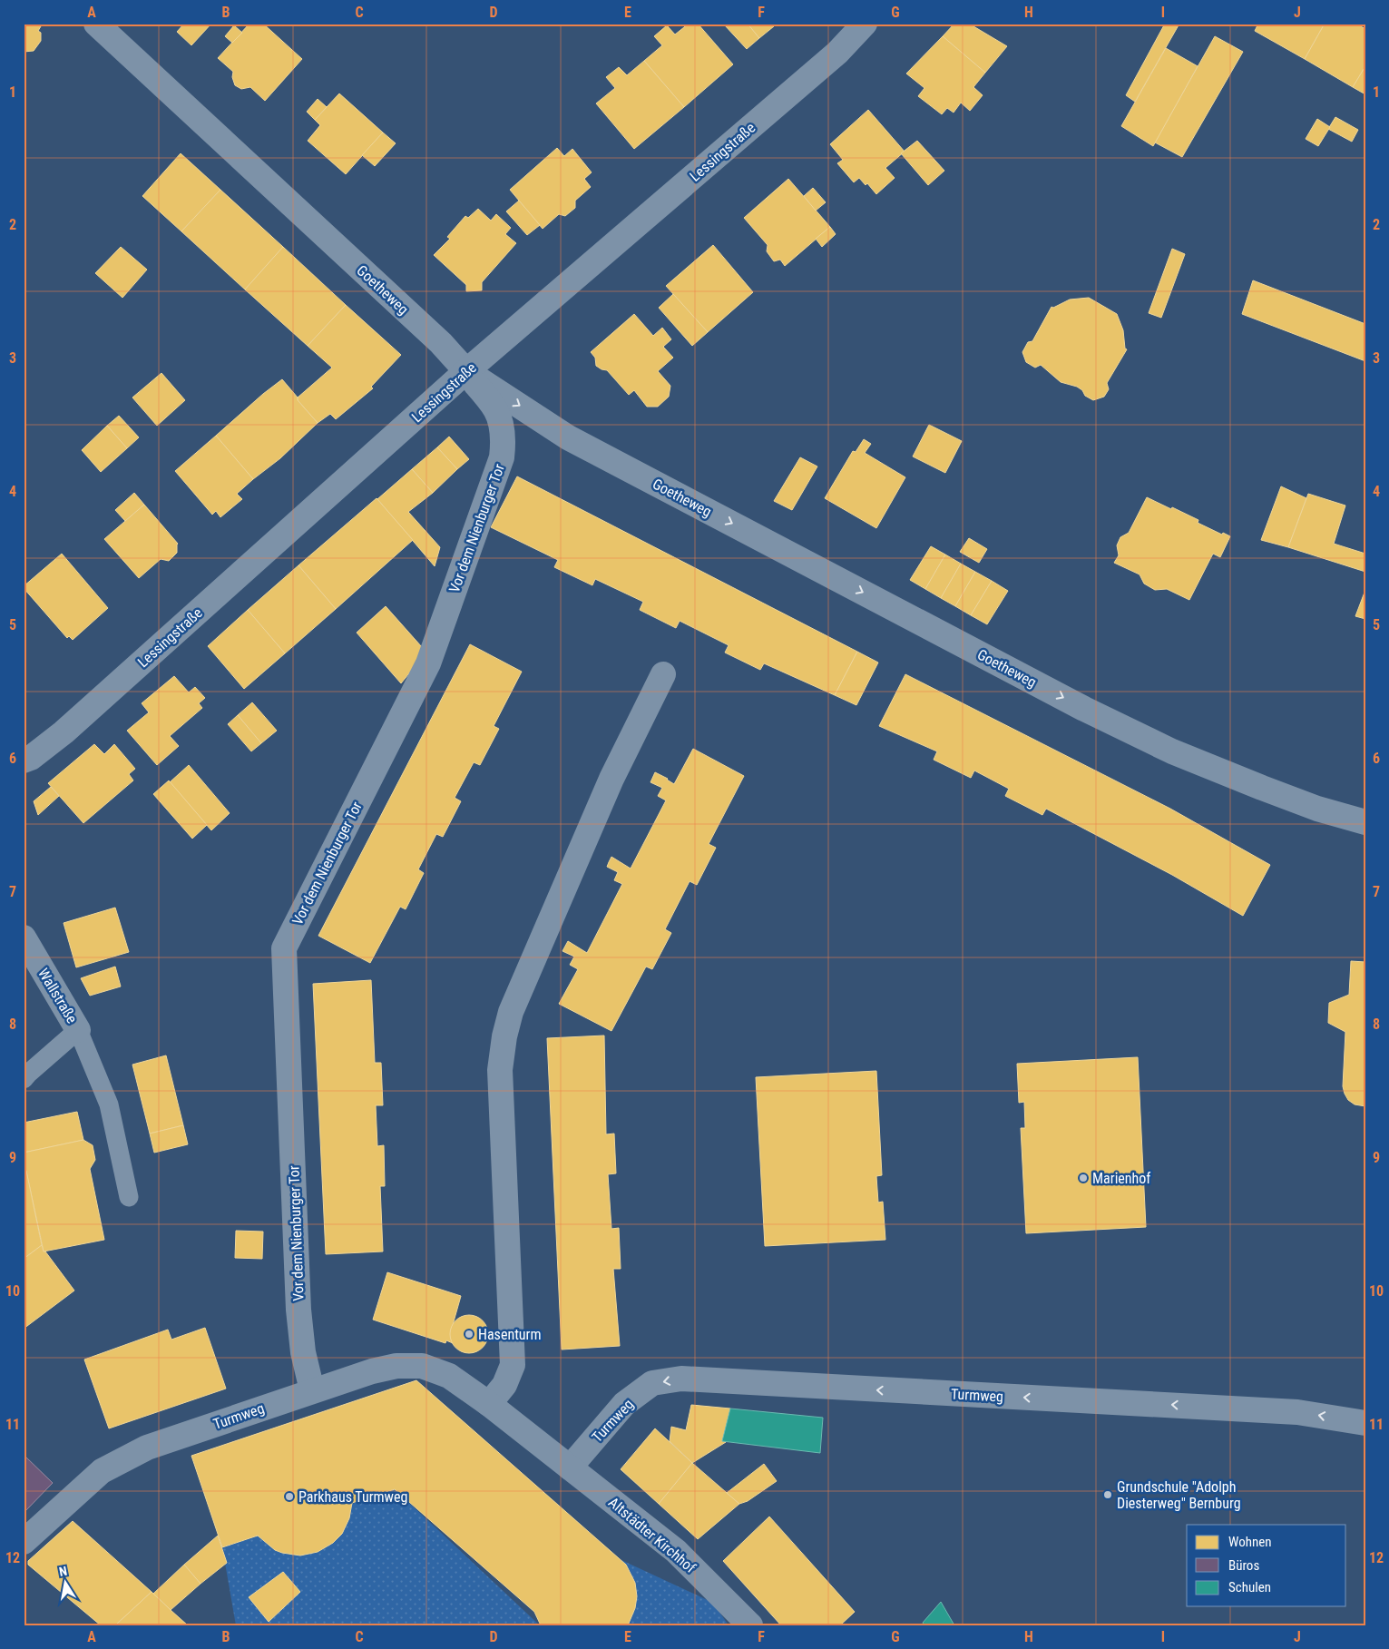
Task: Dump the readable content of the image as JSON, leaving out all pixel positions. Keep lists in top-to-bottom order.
{
  "streets": {
    "street": [
      "Lessingstraße",
      "Goetheweg",
      "Vor dem Nienburger Tor",
      "Wallstraße",
      "Turmweg",
      "Altstädter Kirchhof"
    ]
  },
  "crossings": [
    ["Lessingstraße", "Goetheweg"],
    ["Lessingstraße", "Vor dem Nienburger Tor"],
    ["Goetheweg", "Vor dem Nienburger Tor"],
    ["Vor dem Nienburger Tor", "Turmweg"],
    ["Turmweg", "Altstädter Kirchhof"]
  ],
  "one_way": ["Goetheweg", "Turmweg"],
  "places": [
    "Marienhof",
    "Hasenturm",
    "Grundschule \"Adolph Diesterweg\" Bernburg",
    "Parkhaus Turmweg"
  ],
  "legend": ["Wohnen", "Büros", "Schulen"],
  "north": "top",
  "grid": {
    "columns": [
      "A",
      "B",
      "C",
      "D",
      "E",
      "F",
      "G",
      "H",
      "I",
      "J"
    ],
    "rows": [
      "1",
      "2",
      "3",
      "4",
      "5",
      "6",
      "7",
      "8",
      "9",
      "10",
      "11",
      "12"
    ]
  }
}
